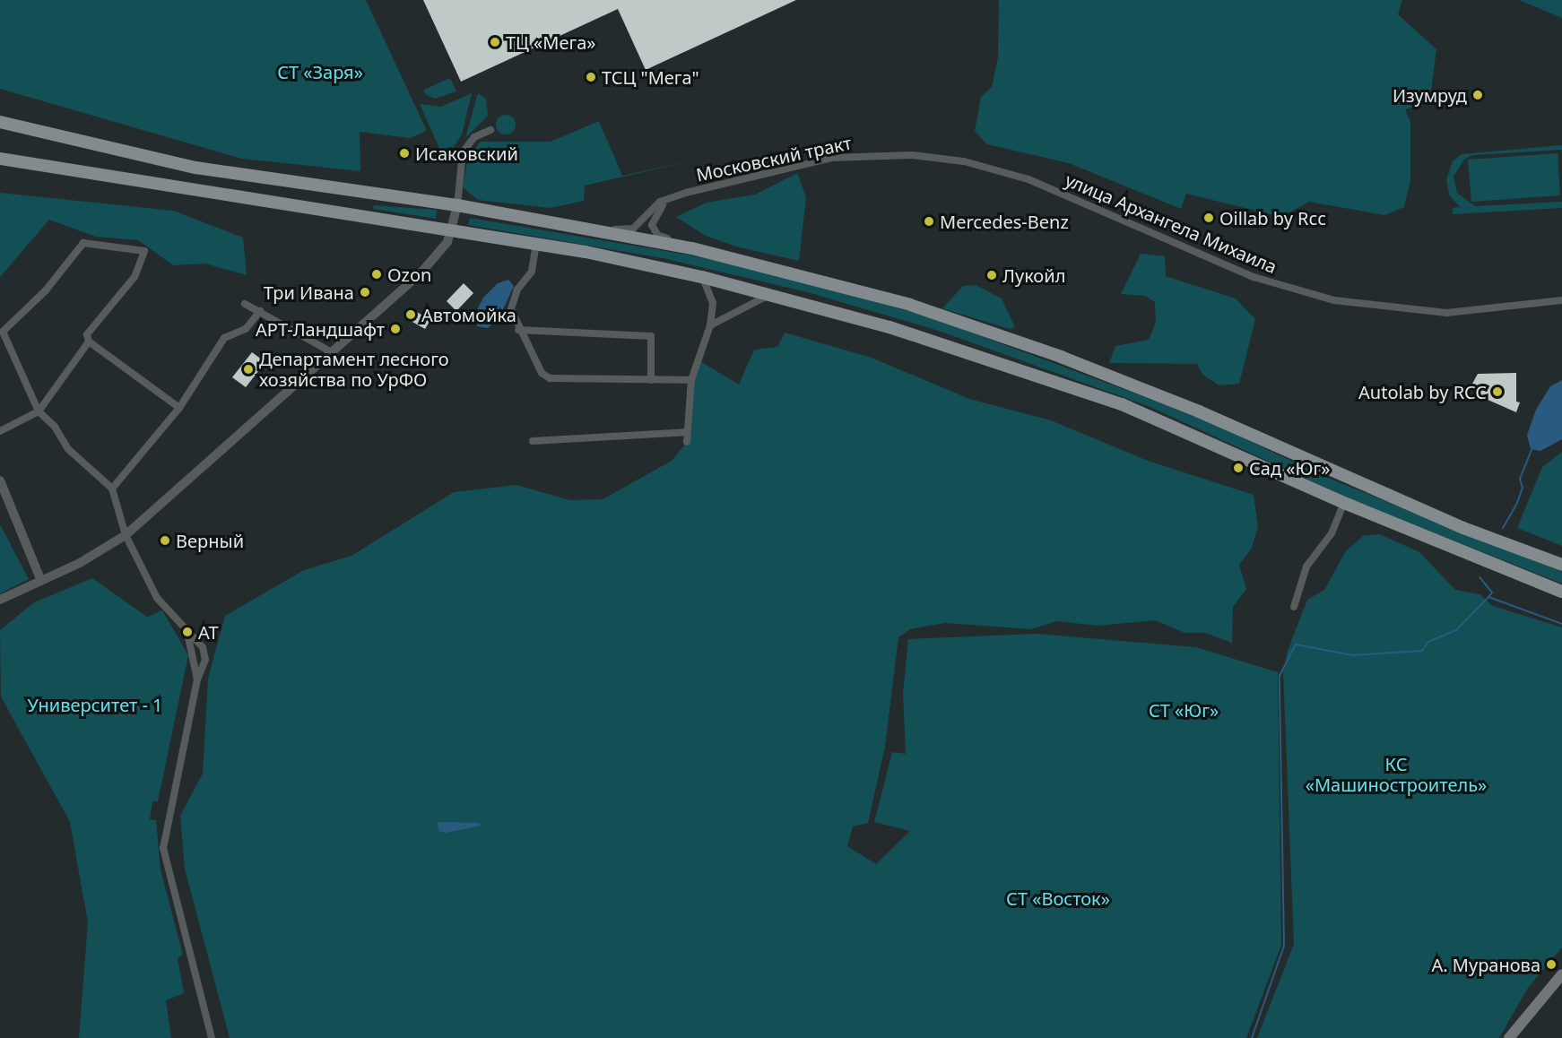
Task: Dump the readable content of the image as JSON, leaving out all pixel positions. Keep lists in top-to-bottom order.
{
  "streets": {
    "street": ["Московский тракт", "улица Архангела Михаила"]
  },
  "crossings": [
    ["Московский тракт", "улица Архангела Михаила"]
  ],
  "parks": [
    "СТ «Заря»",
    "Университет - 1",
    "СТ «Юг»",
    "КС «Машиностроитель»",
    "СТ «Восток»"
  ],
  "places": [
    "ТЦ «Мега»",
    "ТСЦ \"Мега\"",
    "Изумруд",
    "Исаковский",
    "Oillab by Rcc",
    "Mercedes-Benz",
    "Ozon",
    "Лукойл",
    "Три Ивана",
    "Автомойка",
    "АРТ-Ландшафт",
    "Департамент лесного хозяйства по УрФО",
    "Autolab by RCC",
    "Сад «Юг»",
    "Верный",
    "AT",
    "А. Муранова"
  ]
}
